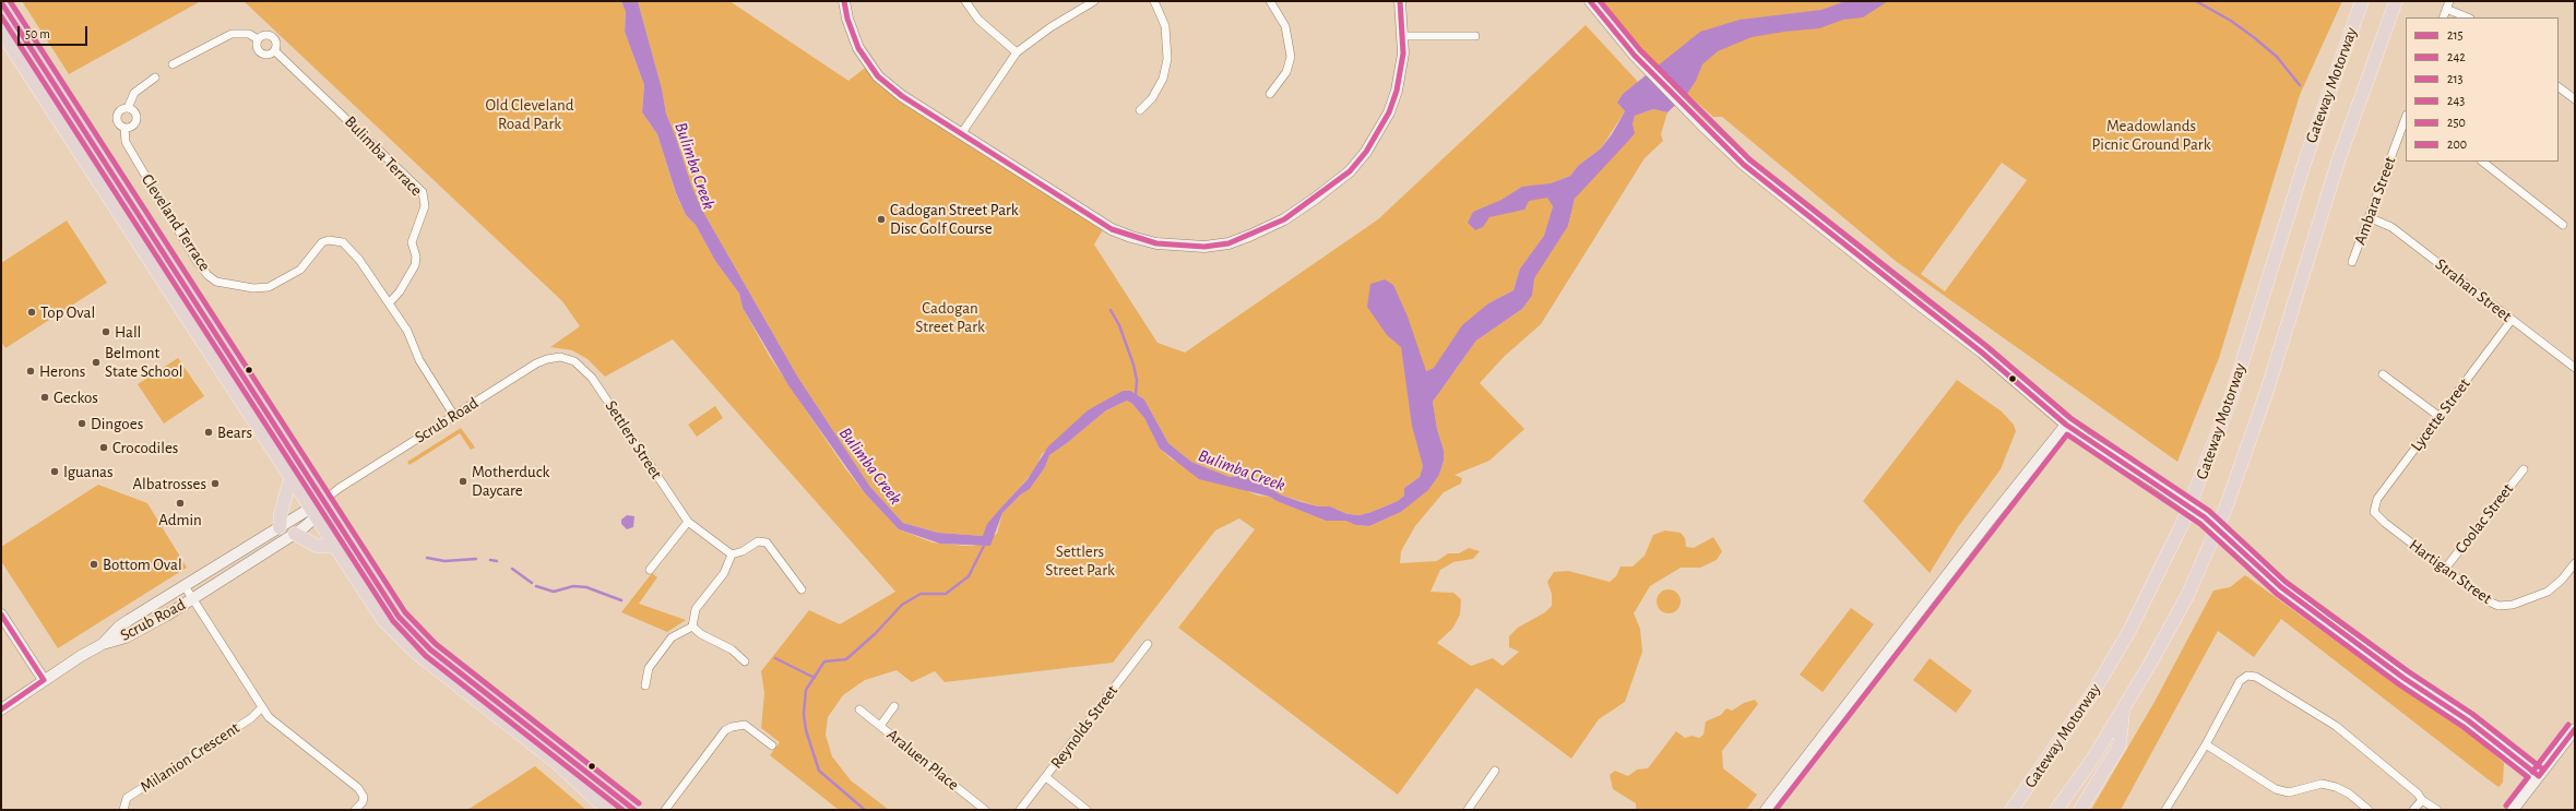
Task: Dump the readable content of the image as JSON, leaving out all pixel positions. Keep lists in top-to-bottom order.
{
  "streets": {
    "highway": ["Gateway Motorway"],
    "main road": ["Scrub Road"],
    "street": [
      "Bulimba Terrace",
      "Ambara Street",
      "Cleveland Terrace",
      "Strahan Street",
      "Lycette Street",
      "Settlers Street",
      "Coolac Street",
      "Hartigan Street",
      "Reynolds Street",
      "Milanion Crescent",
      "Araluen Place"
    ]
  },
  "crossings": [
    ["Bulimba Terrace", "Cleveland Terrace"],
    ["Ambara Street", "Strahan Street"],
    ["Cleveland Terrace", "Scrub Road"],
    ["Strahan Street", "Lycette Street"],
    ["Lycette Street", "Hartigan Street"],
    ["Scrub Road", "Settlers Street"],
    ["Coolac Street", "Hartigan Street"]
  ],
  "water": ["Bulimba Creek"],
  "parks": [
    "Old Cleveland Road Park",
    "Meadowlands Picnic Ground Park",
    "Cadogan Street Park",
    "Settlers Street Park"
  ],
  "places": [
    "Cadogan Street Park Disc Golf Course",
    "Top Oval",
    "Hall",
    "Belmont State School",
    "Herons",
    "Geckos",
    "Dingoes",
    "Bears",
    "Crocodiles",
    "Iguanas",
    "Motherduck Daycare",
    "Albatrosses",
    "Admin",
    "Bottom Oval"
  ],
  "lines": [
    "transit line 215",
    "transit line 213",
    "transit line 250",
    "transit line 243",
    "transit line 242",
    "transit line 200"
  ],
  "legend": [
    "215",
    "242",
    "213",
    "243",
    "250",
    "200"
  ],
  "scale_bar": "50 m"
}
